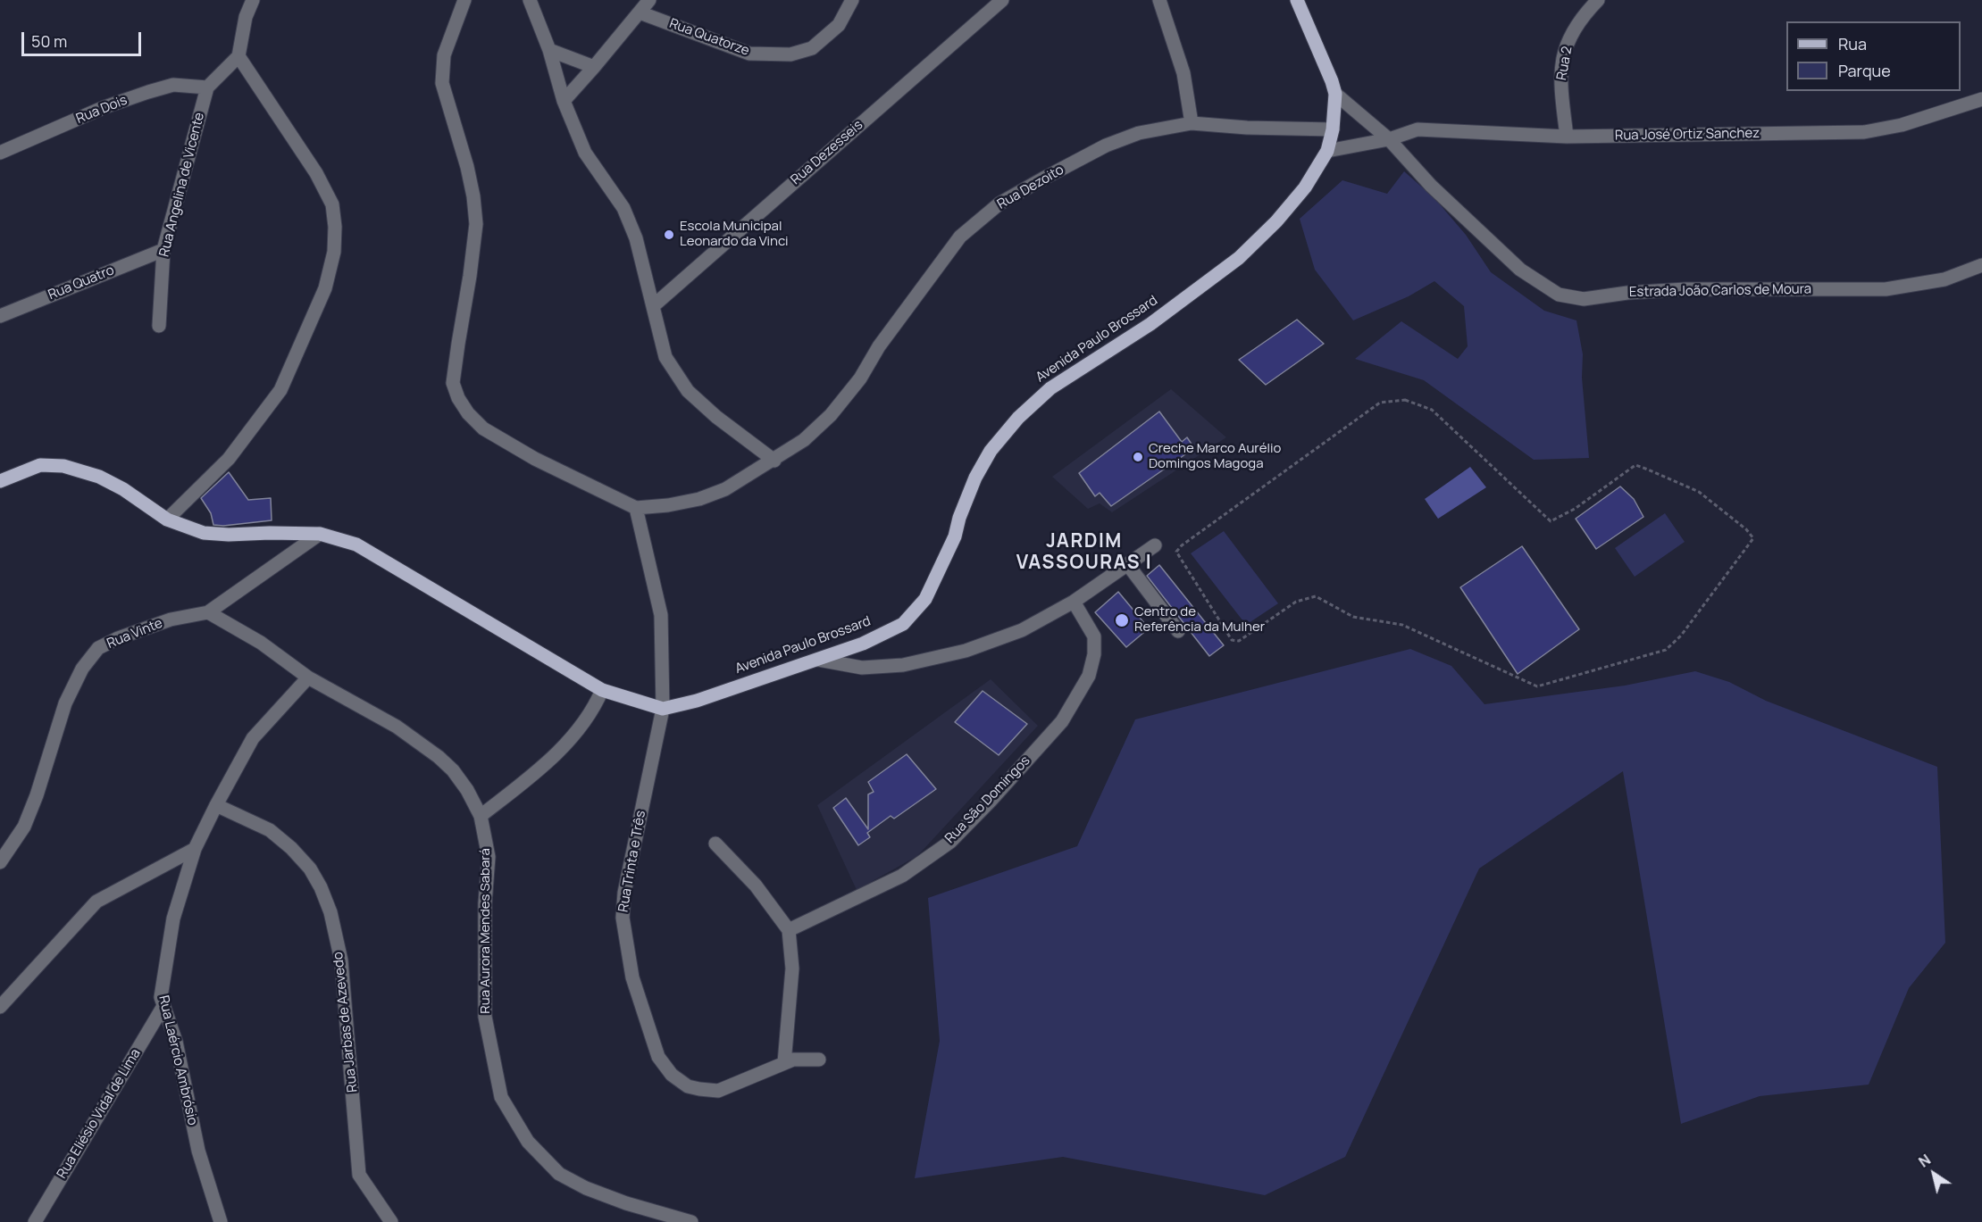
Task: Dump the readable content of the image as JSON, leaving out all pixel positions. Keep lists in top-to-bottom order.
{
  "streets": {
    "main road": ["Avenida Paulo Brossard"],
    "street": [
      "Rua Quatorze",
      "Rua 2",
      "Rua Dois",
      "Rua José Ortiz Sanchez",
      "Rua Dezesseis",
      "Rua Angelina de Vicente",
      "Rua Dezoito",
      "Rua Quatro",
      "Estrada João Carlos de Moura",
      "Rua Vinte",
      "Rua São Domingos",
      "Rua Trinta e Três",
      "Rua Aurora Mendes Sabará",
      "Rua Jarbas de Azevedo",
      "Rua Laércio Ambrósio",
      "Rua Eliésio Vidal de Lima"
    ]
  },
  "crossings": [
    ["Rua 2", "Rua José Ortiz Sanchez"],
    ["Rua Dois", "Rua Angelina de Vicente"],
    ["Rua José Ortiz Sanchez", "Estrada João Carlos de Moura"],
    ["Rua José Ortiz Sanchez", "Avenida Paulo Brossard"],
    ["Rua Angelina de Vicente", "Rua Quatro"],
    ["Rua Dezoito", "Avenida Paulo Brossard"],
    ["Rua Dezoito", "Rua Trinta e Três"],
    ["Estrada João Carlos de Moura", "Avenida Paulo Brossard"],
    ["Avenida Paulo Brossard", "Rua Trinta e Três"],
    ["Rua Vinte", "Rua Aurora Mendes Sabará"],
    ["Rua Aurora Mendes Sabará", "Rua Laércio Ambrósio"],
    ["Rua Jarbas de Azevedo", "Rua Laércio Ambrósio"],
    ["Rua Laércio Ambrósio", "Rua Eliésio Vidal de Lima"]
  ],
  "districts": ["JARDIM VASSOURAS I"],
  "places": ["Escola Municipal Leonardo da Vinci", "Creche Marco Aurélio Domingos Magoga", "Centro de Referência da Mulher"],
  "legend": ["Rua", "Parque"],
  "scale_bar": "50 m",
  "north": "top left"
}
